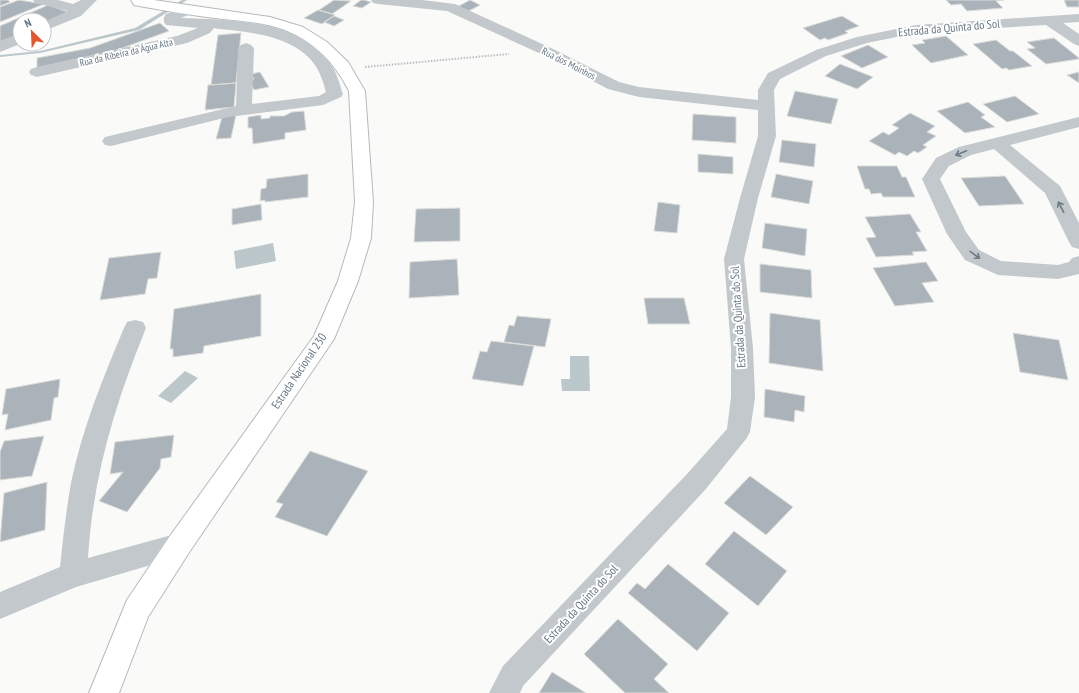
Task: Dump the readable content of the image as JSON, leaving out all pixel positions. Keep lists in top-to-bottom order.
{
  "streets": {
    "main road": ["Estrada Nacional 230"],
    "street": ["Estrada da Quinta do Sol", "Rua da Ribeira da Água Alta", "Rua dos Moinhos"]
  },
  "crossings": [
    ["Estrada da Quinta do Sol", "Rua dos Moinhos"],
    ["Rua da Ribeira da Água Alta", "Estrada Nacional 230"]
  ],
  "north": "top left"
}
